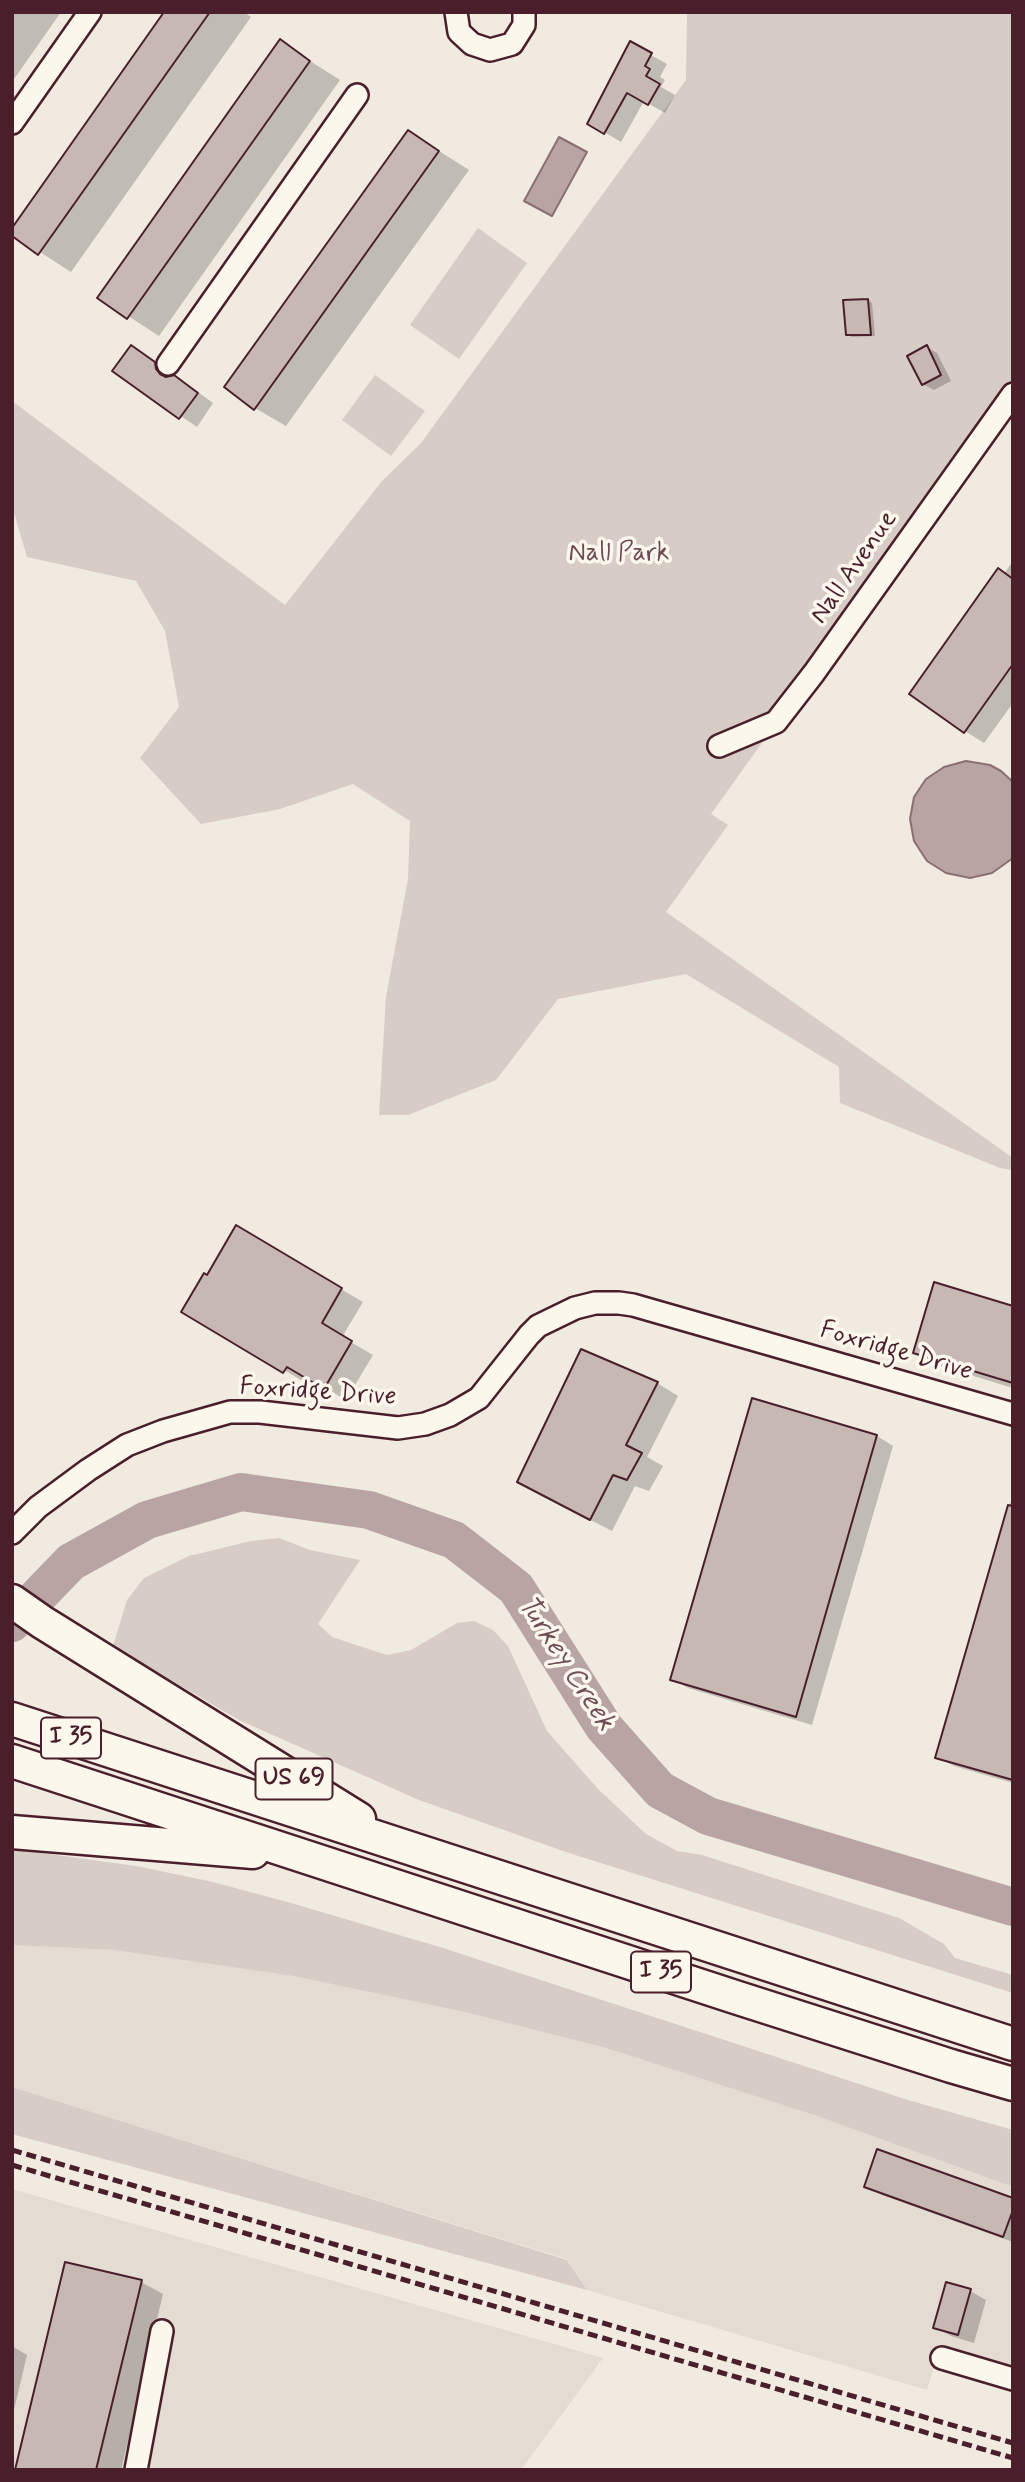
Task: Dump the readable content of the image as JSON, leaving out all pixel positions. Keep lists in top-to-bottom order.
{
  "streets": {
    "highway": ["I 35", "US 69"],
    "street": ["Nall Avenue", "Foxridge Drive"]
  },
  "crossings": [
    ["I 35", "US 69"]
  ],
  "water": ["Turkey Creek"],
  "parks": ["Nall Park"]
}
